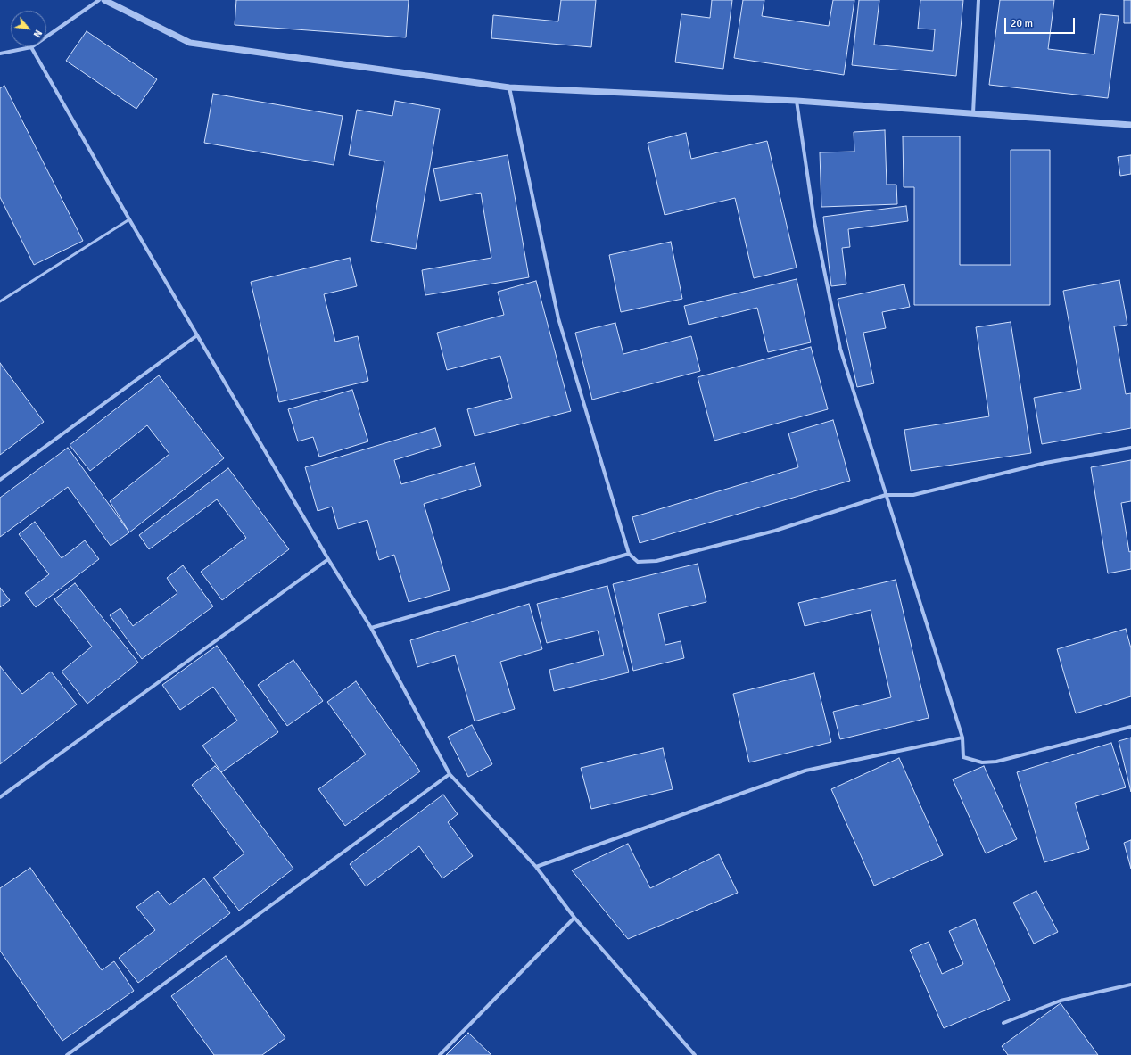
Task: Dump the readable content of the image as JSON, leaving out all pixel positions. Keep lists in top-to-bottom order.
{
  "scale_bar": "20 m",
  "north": "bottom right"
}
